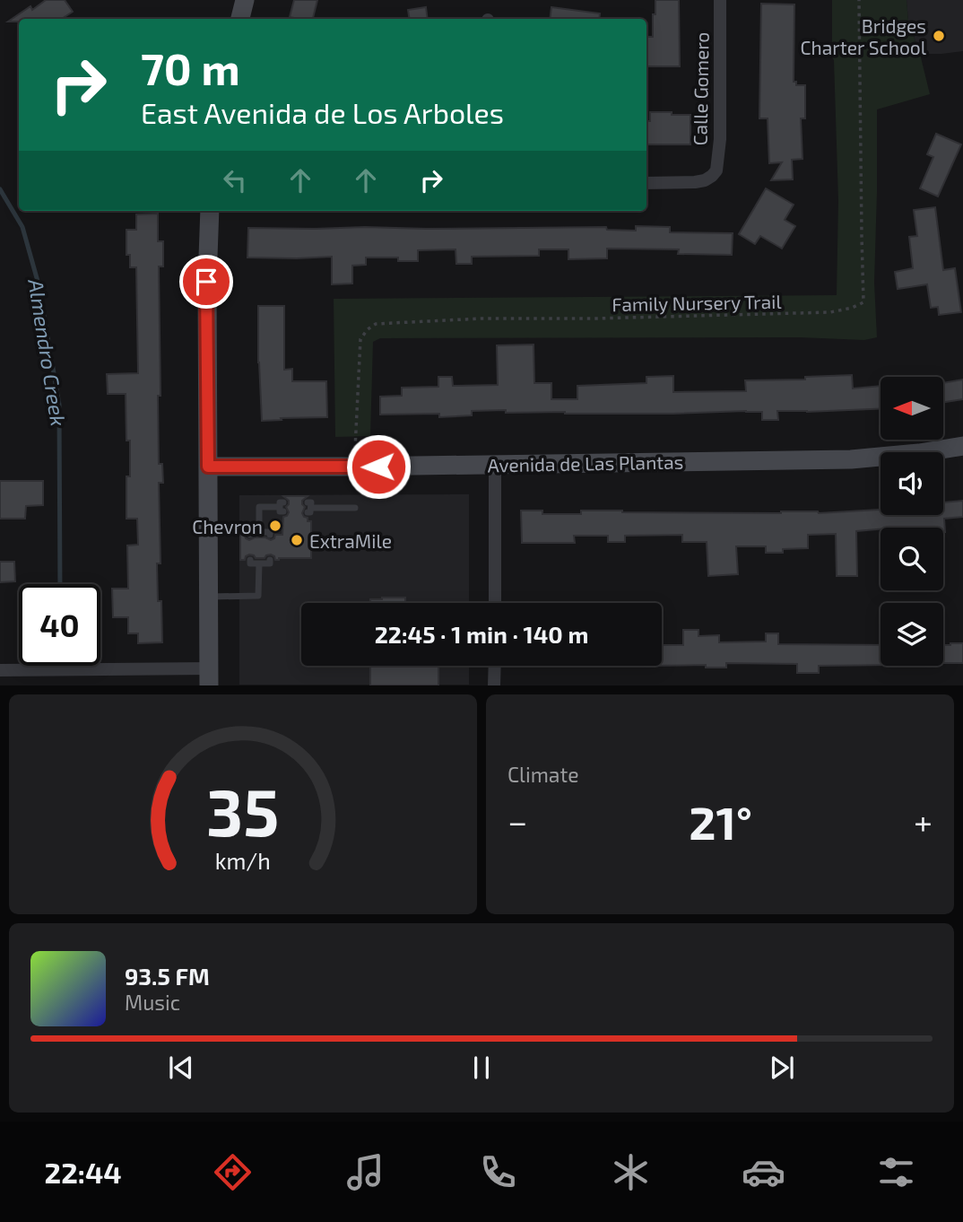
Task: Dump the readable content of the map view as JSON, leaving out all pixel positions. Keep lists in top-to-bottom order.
{
  "streets": {
    "street": ["Calle Gomero", "Avenida de Las Plantas"],
    "path": ["Family Nursery Trail"]
  },
  "crossings": [
    ["Family Nursery Trail", "Avenida de Las Plantas"]
  ],
  "water": ["Almendro Creek"],
  "places": ["Bridges Charter School", "Chevron", "ExtraMile"],
  "north": "left",
  "page": {
    "turn": ["70 m", "East Avenida de Los Arboles"],
    "limit": "40",
    "trip": "22:45 · 1 min · 140 m",
    "tile": "Climate",
    "heat": ["−", "21°", "+"],
    "song": ["93.5 FM", "Music"],
    "tabs": "22:44",
    "gauge": ["35", "km/h"]
  }
}
